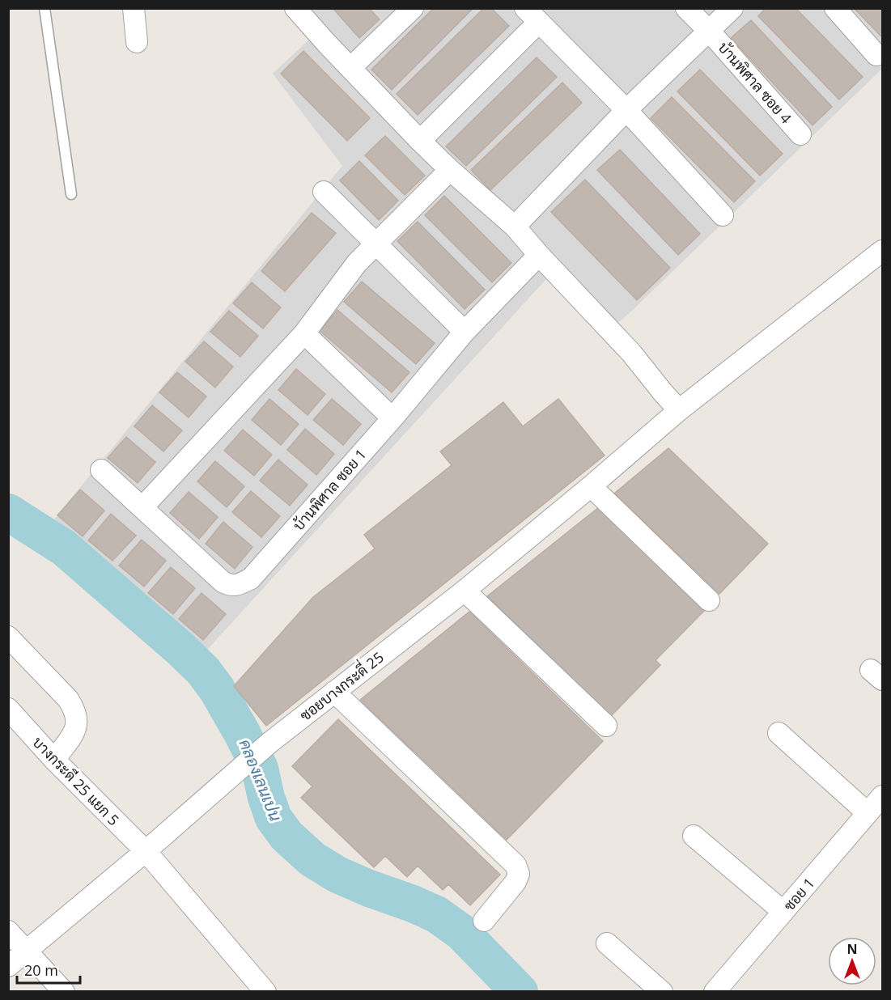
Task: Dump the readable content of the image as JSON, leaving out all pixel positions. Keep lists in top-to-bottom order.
{
  "streets": {
    "street": [
      "บ้านพิศาล ซอย 4",
      "บ้านพิศาล ซอย 1",
      "ซอยบางกระดี่ 25",
      "บางกระดี 25 แยก 5",
      "ซอย 1"
    ]
  },
  "crossings": [
    ["ซอยบางกระดี่ 25", "บางกระดี 25 แยก 5"]
  ],
  "water": ["คลองเลนเปน"],
  "scale_bar": "20 m",
  "north": "top"
}
